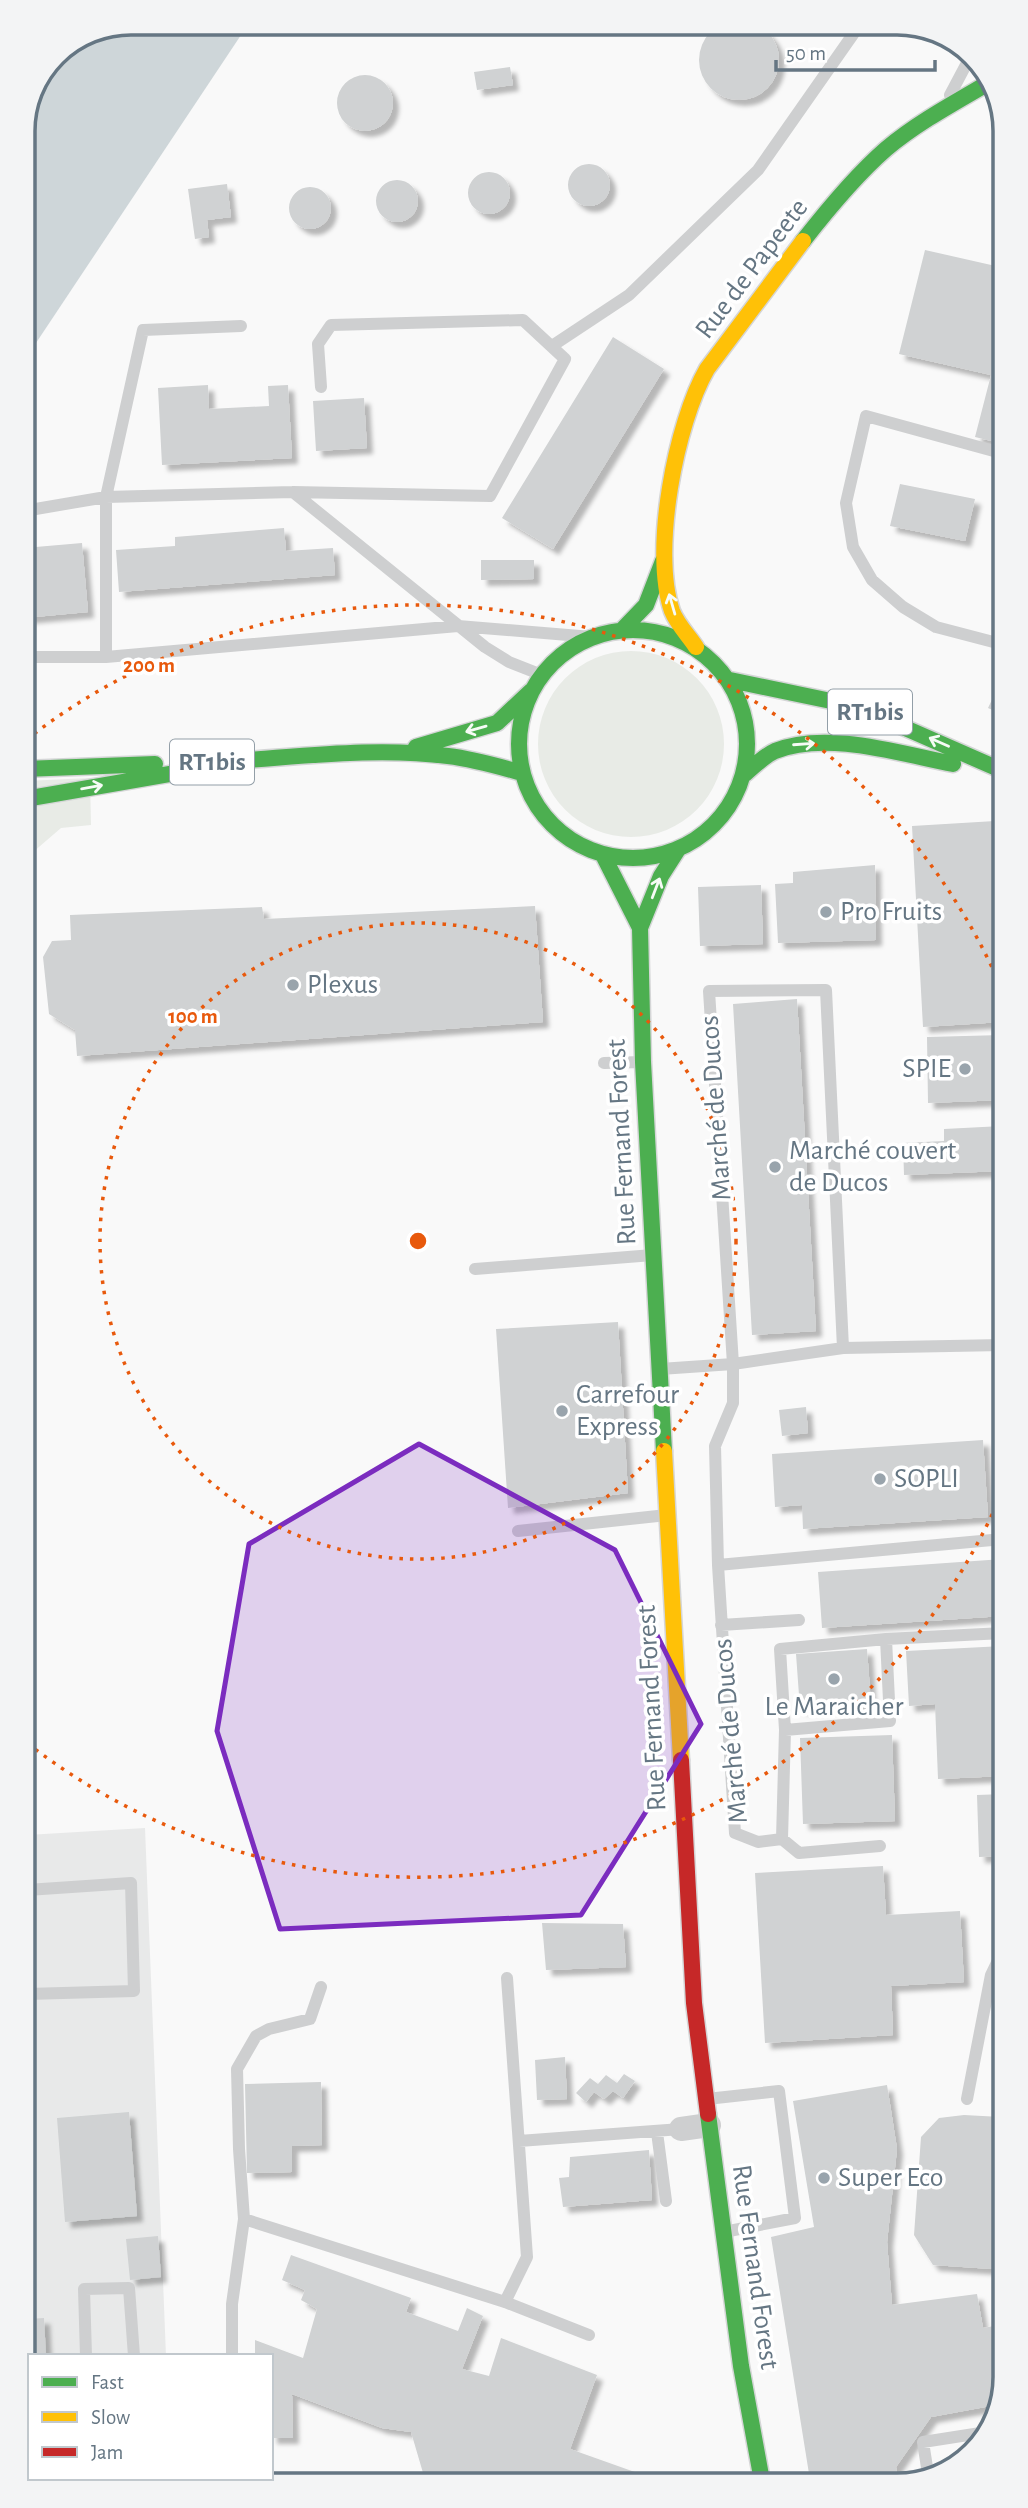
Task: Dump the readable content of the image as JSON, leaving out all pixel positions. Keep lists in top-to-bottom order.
{
  "streets": {
    "main road": ["Rue de Papeete", "RT1bis", "Rue Fernand Forest"],
    "lane": ["Marché de Ducos"]
  },
  "crossings": [
    ["Rue de Papeete", "RT1bis"],
    ["Rue de Papeete", "Rue Fernand Forest"],
    ["RT1bis", "Rue Fernand Forest"]
  ],
  "places": [
    "Pro Fruits",
    "Plexus",
    "SPIE",
    "Marché couvert de Ducos",
    "Carrefour Express",
    "SOPLI",
    "Le Maraicher",
    "Super Eco"
  ],
  "legend": ["Fast", "Slow", "Jam"],
  "scale_bar": "50 m",
  "rings": ["200 m", "100 m"]
}
